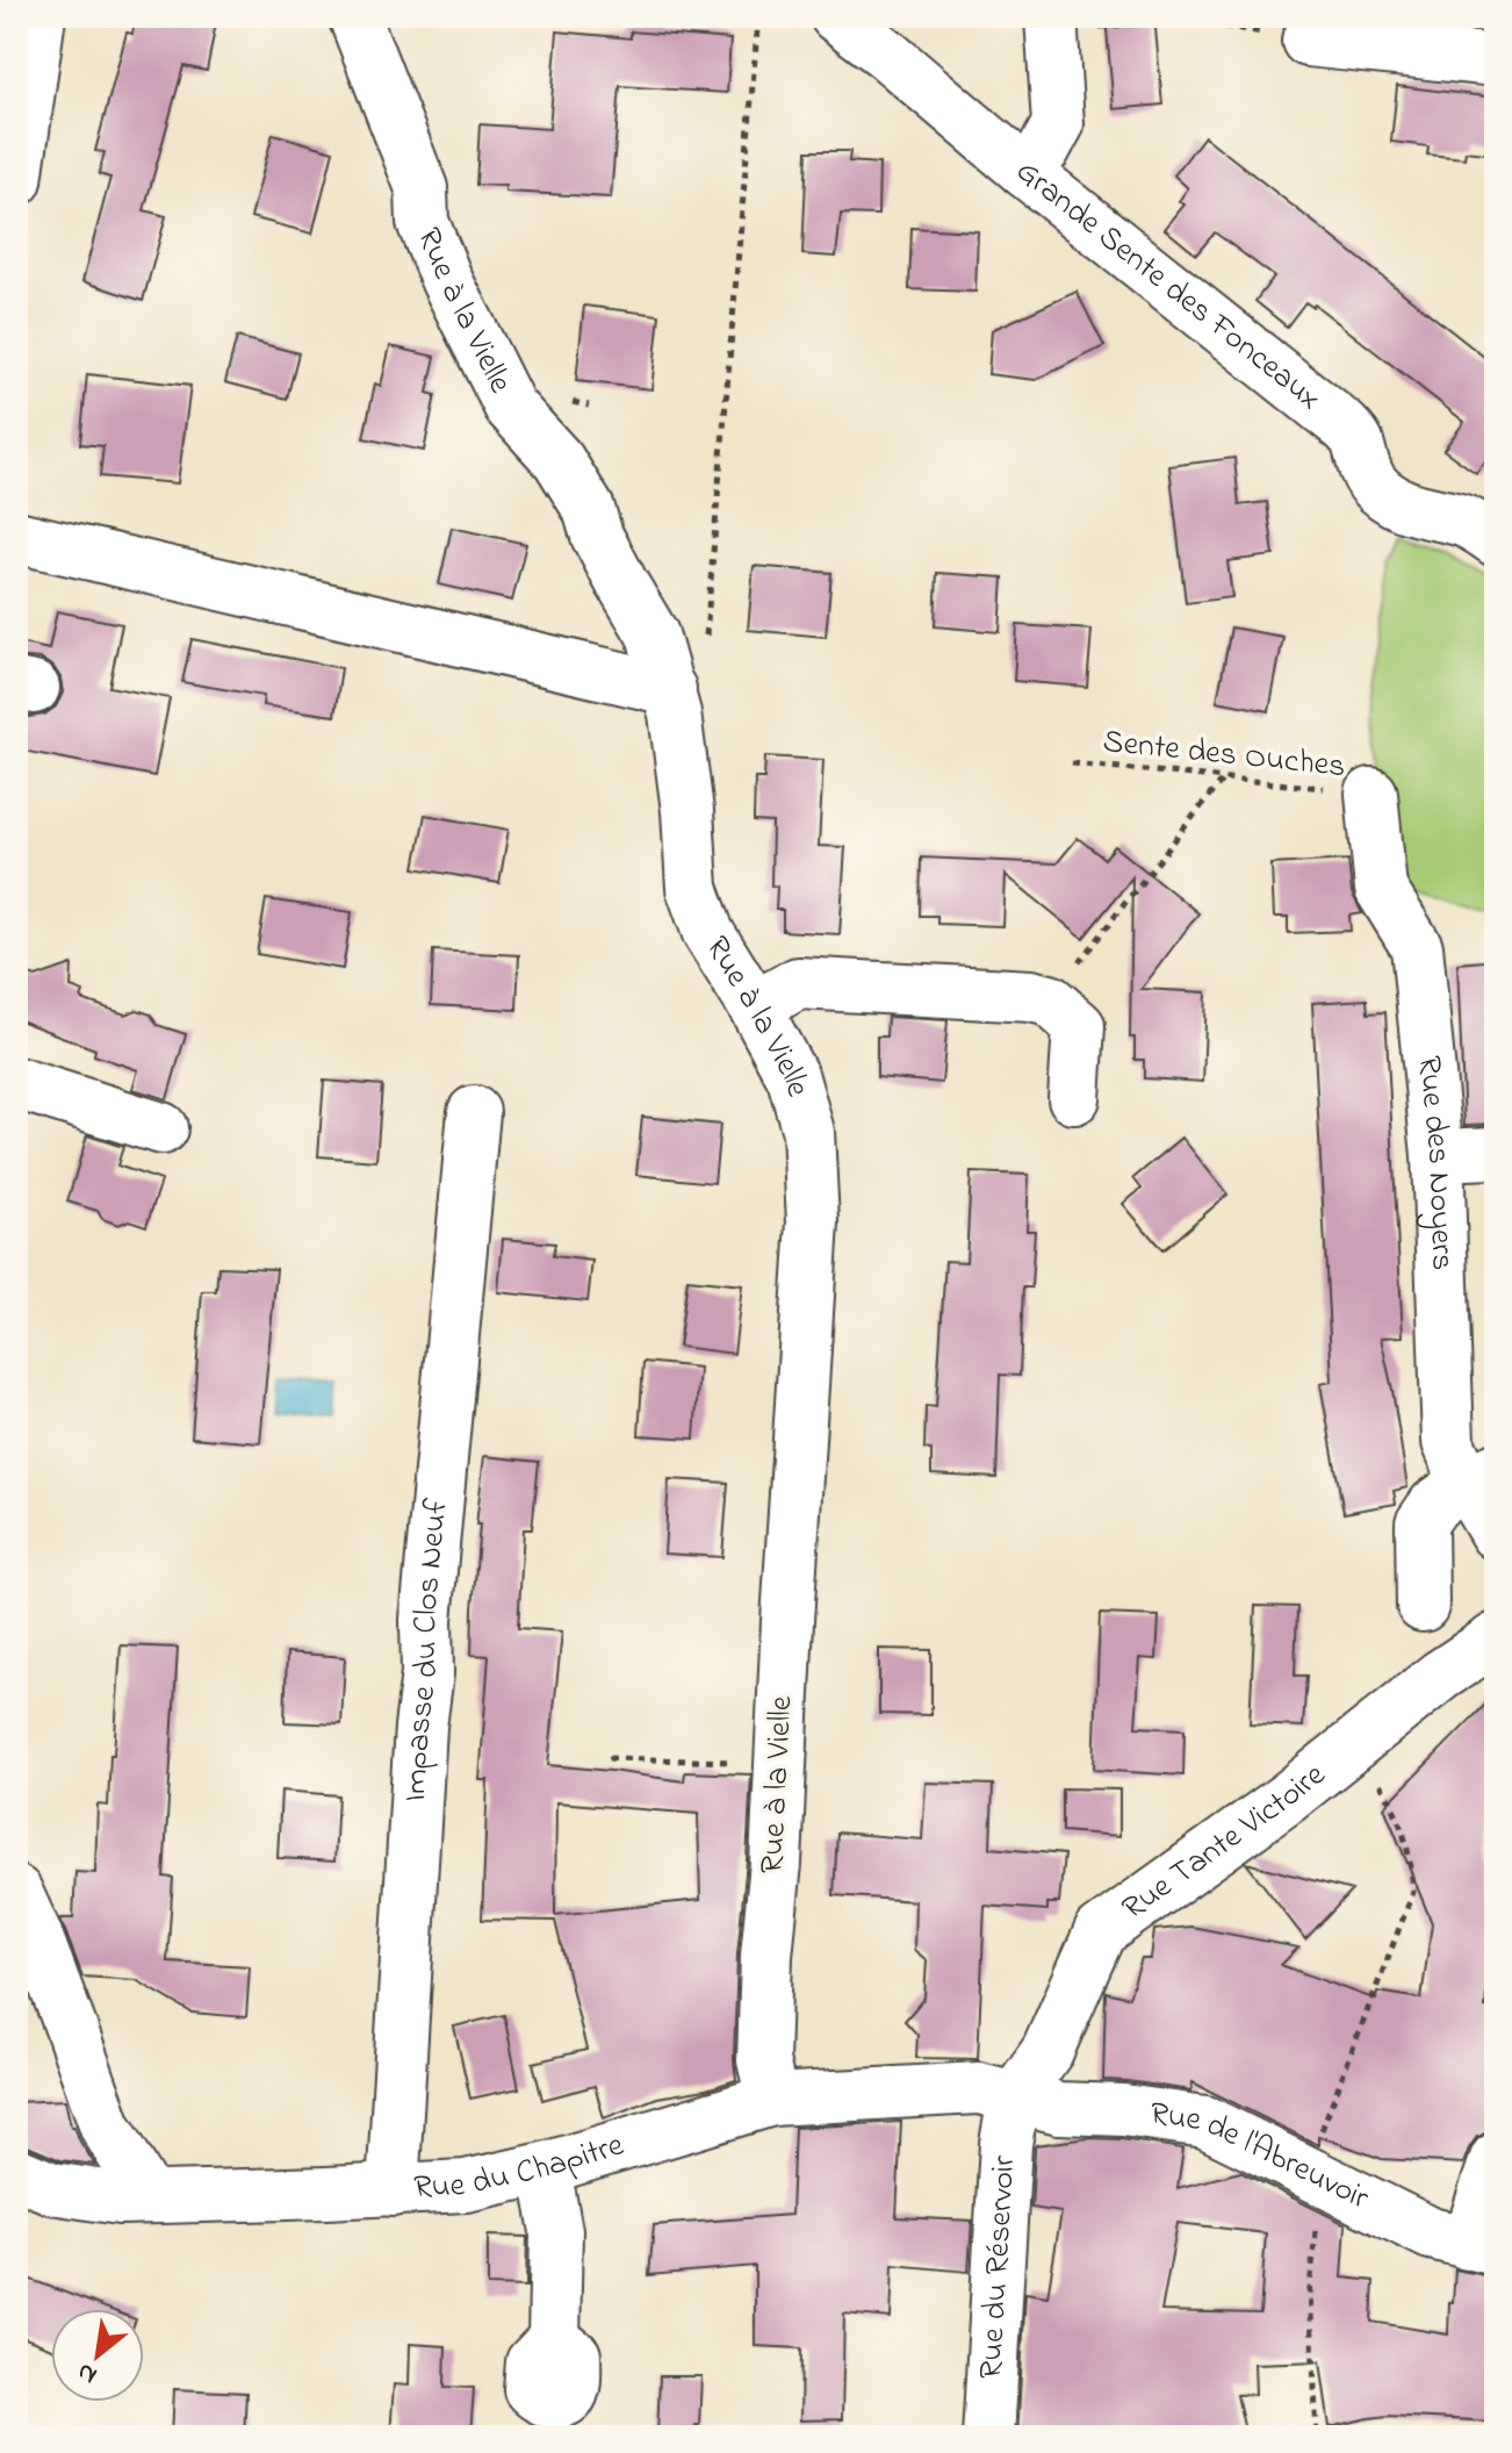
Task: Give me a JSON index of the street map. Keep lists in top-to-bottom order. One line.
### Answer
{"streets":{"street":["Grande Sente des Fonceaux","Rue à la Vielle","Rue des Noyers","Impasse du Clos Neuf","Rue Tante Victoire","Rue de l'Abreuvoir","Rue du Chapitre","Rue du Réservoir"],"path":["Sente des Ouches"]},"crossings":[["Rue à la Vielle","Rue du Chapitre"],["Sente des Ouches","Rue des Noyers"],["Impasse du Clos Neuf","Rue du Chapitre"],["Rue Tante Victoire","Rue de l'Abreuvoir"],["Rue Tante Victoire","Rue du Chapitre"],["Rue Tante Victoire","Rue du Réservoir"],["Rue de l'Abreuvoir","Rue du Chapitre"],["Rue de l'Abreuvoir","Rue du Réservoir"],["Rue du Chapitre","Rue du Réservoir"]],"north":"bottom left"}
